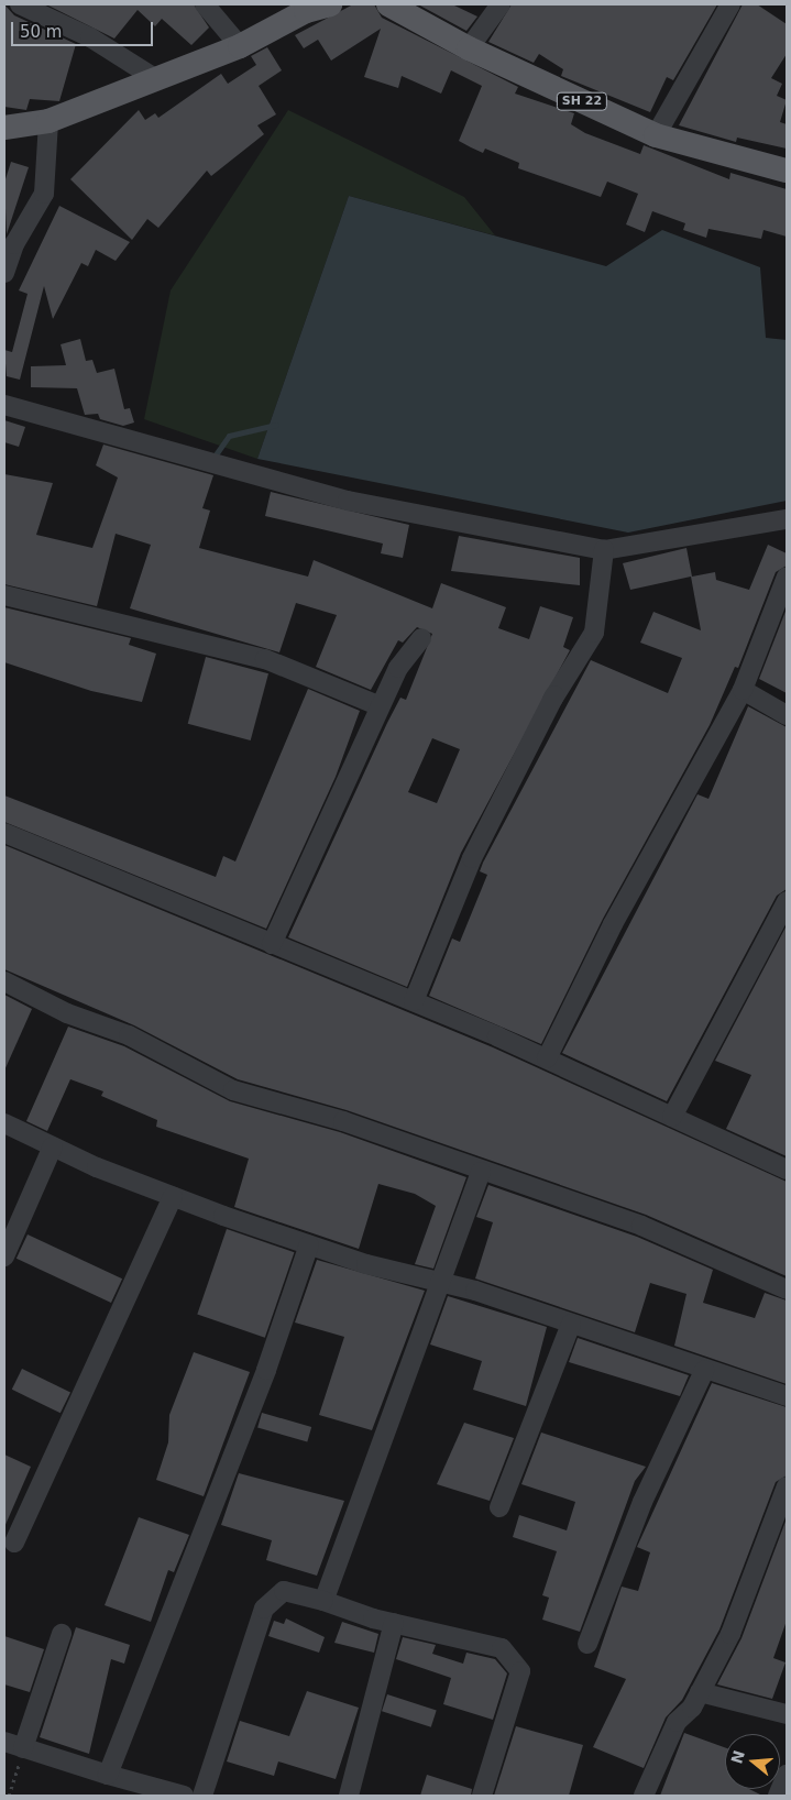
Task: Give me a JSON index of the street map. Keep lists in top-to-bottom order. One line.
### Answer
{"streets":{"main road":["SH 22"]},"scale_bar":"50 m","north":"left"}
